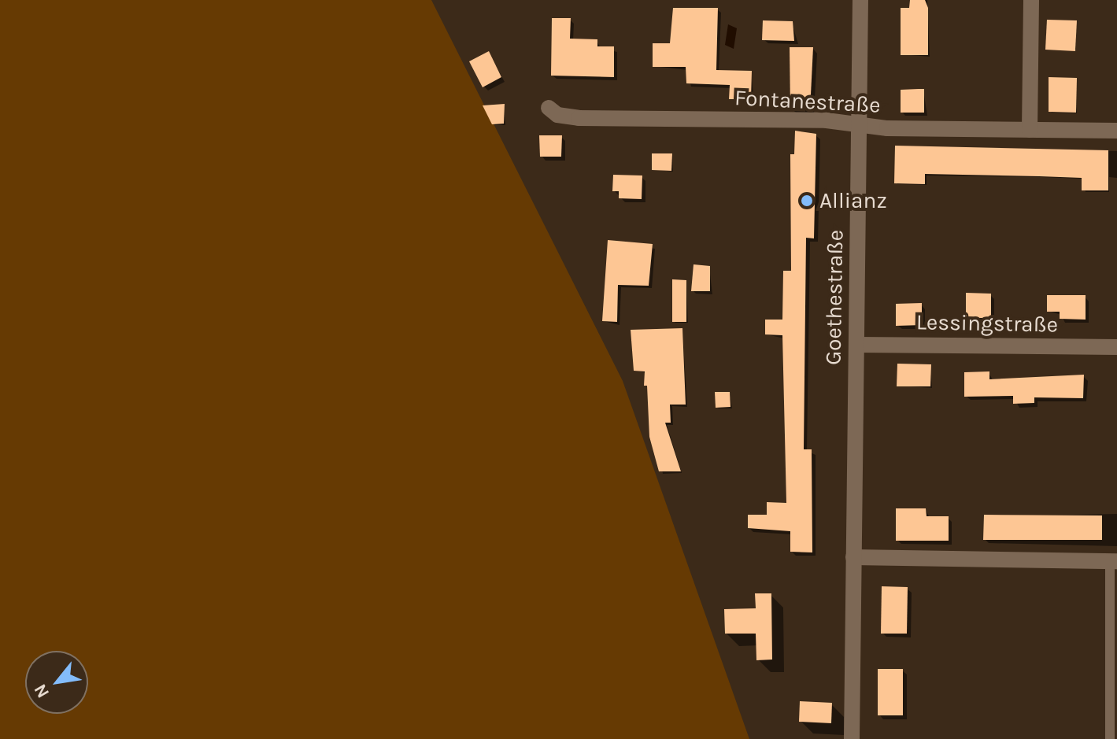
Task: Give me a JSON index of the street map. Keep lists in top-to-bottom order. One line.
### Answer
{"streets":{"street":["Fontanestraße","Goethestraße","Lessingstraße"]},"crossings":[["Fontanestraße","Goethestraße"],["Goethestraße","Lessingstraße"]],"places":["Allianz"],"north":"bottom left"}
